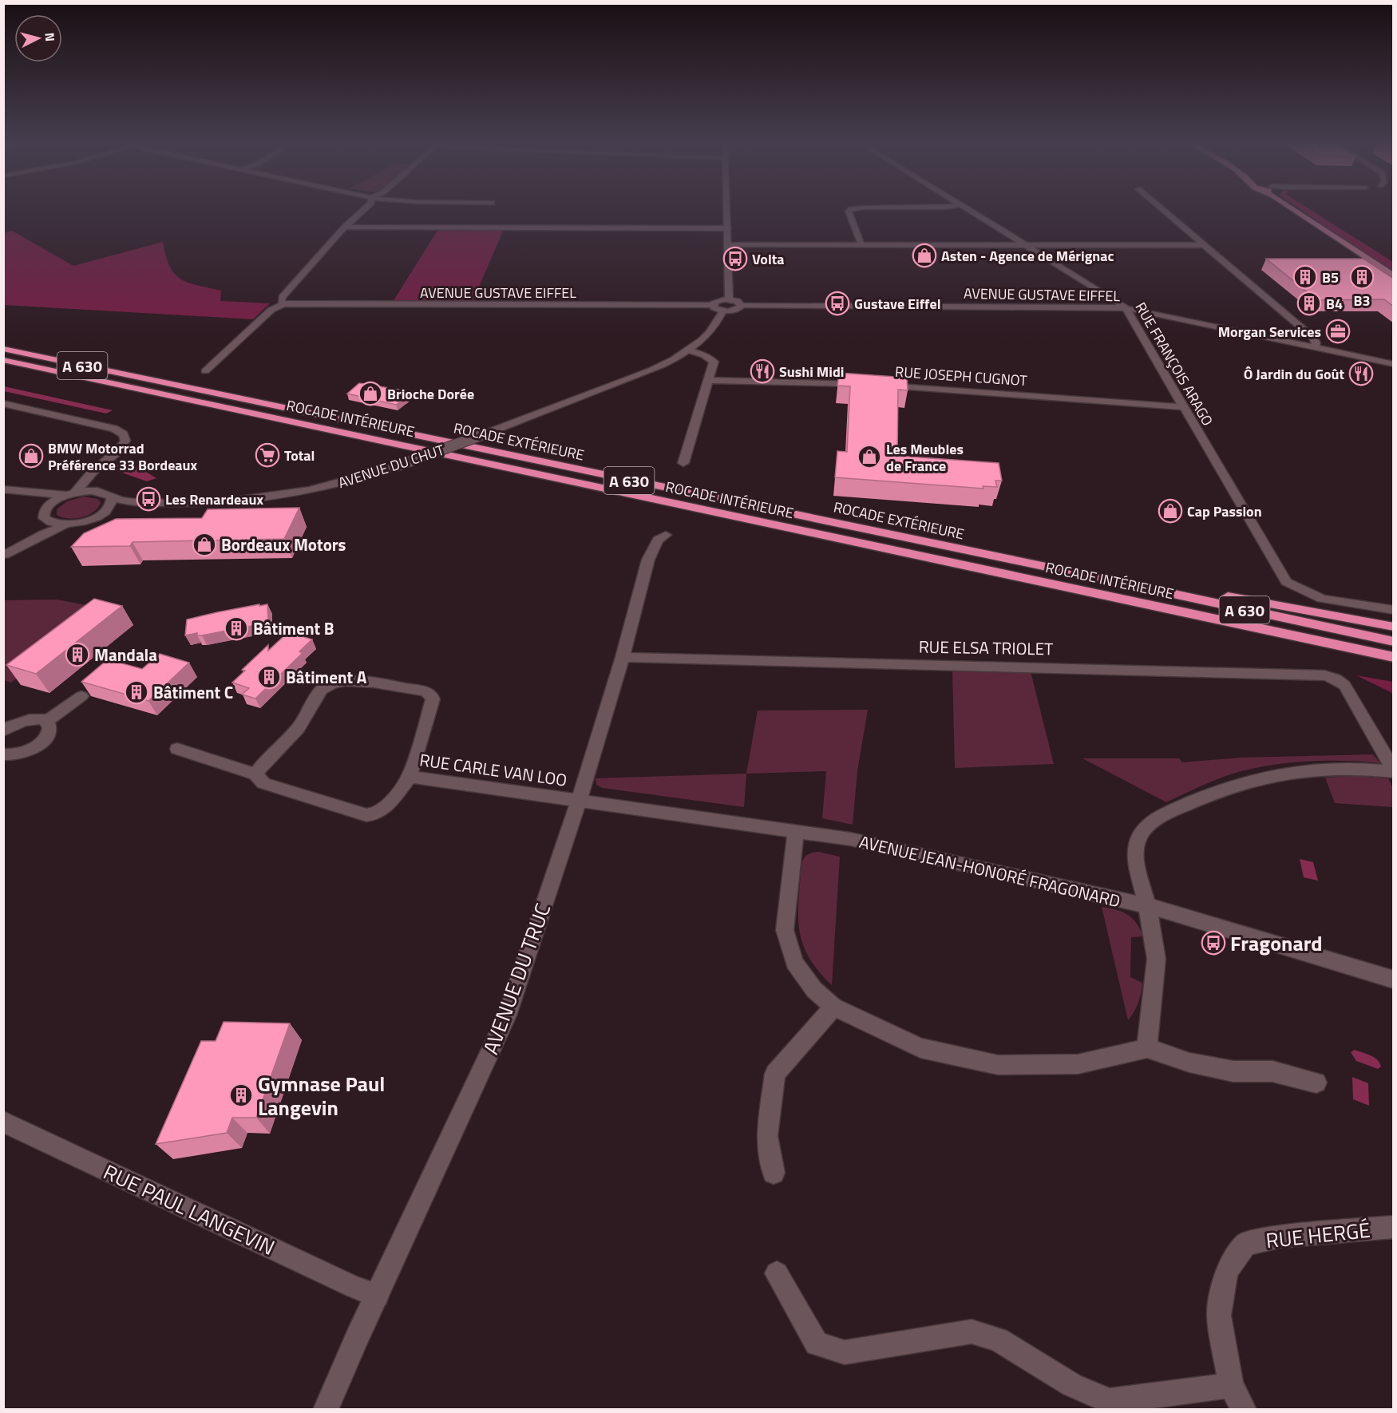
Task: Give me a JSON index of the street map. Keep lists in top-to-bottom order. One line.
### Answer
{"streets":{"highway":["A 630","ROCADE INTÉRIEURE","ROCADE EXTÉRIEURE"],"street":["AVENUE GUSTAVE EIFFEL","RUE FRANÇOIS ARAGO","RUE JOSEPH CUGNOT","AVENUE DU CHUT","RUE ELSA TRIOLET","RUE CARLE VAN LOO","AVENUE JEAN-HONORÉ FRAGONARD","AVENUE DU TRUC","RUE PAUL LANGEVIN","RUE HERGÉ"]},"crossings":[["AVENUE GUSTAVE EIFFEL","RUE FRANÇOIS ARAGO"],["RUE FRANÇOIS ARAGO","RUE JOSEPH CUGNOT"],["RUE ELSA TRIOLET","AVENUE DU TRUC"],["RUE CARLE VAN LOO","AVENUE JEAN-HONORÉ FRAGONARD"],["RUE CARLE VAN LOO","AVENUE DU TRUC"],["AVENUE JEAN-HONORÉ FRAGONARD","AVENUE DU TRUC"],["AVENUE DU TRUC","RUE PAUL LANGEVIN"]],"places":{"shop":["Asten - Agence de Mérignac","Brioche Dorée","BMW Motorrad Préférence 33 Bordeaux","Les Meubles de France","Cap Passion","Bordeaux Motors"],"bus stop":["Volta","Gustave Eiffel","Les Renardeaux","Fragonard"],"building":["B5","B3","B4","Bâtiment B","Mandala","Bâtiment A","Bâtiment C","Gymnase Paul Langevin"],"office":["Morgan Services"],"restaurant":["Sushi Midi","Ô Jardin du Goût"],"supermarket":["Total"]},"north":"right"}
